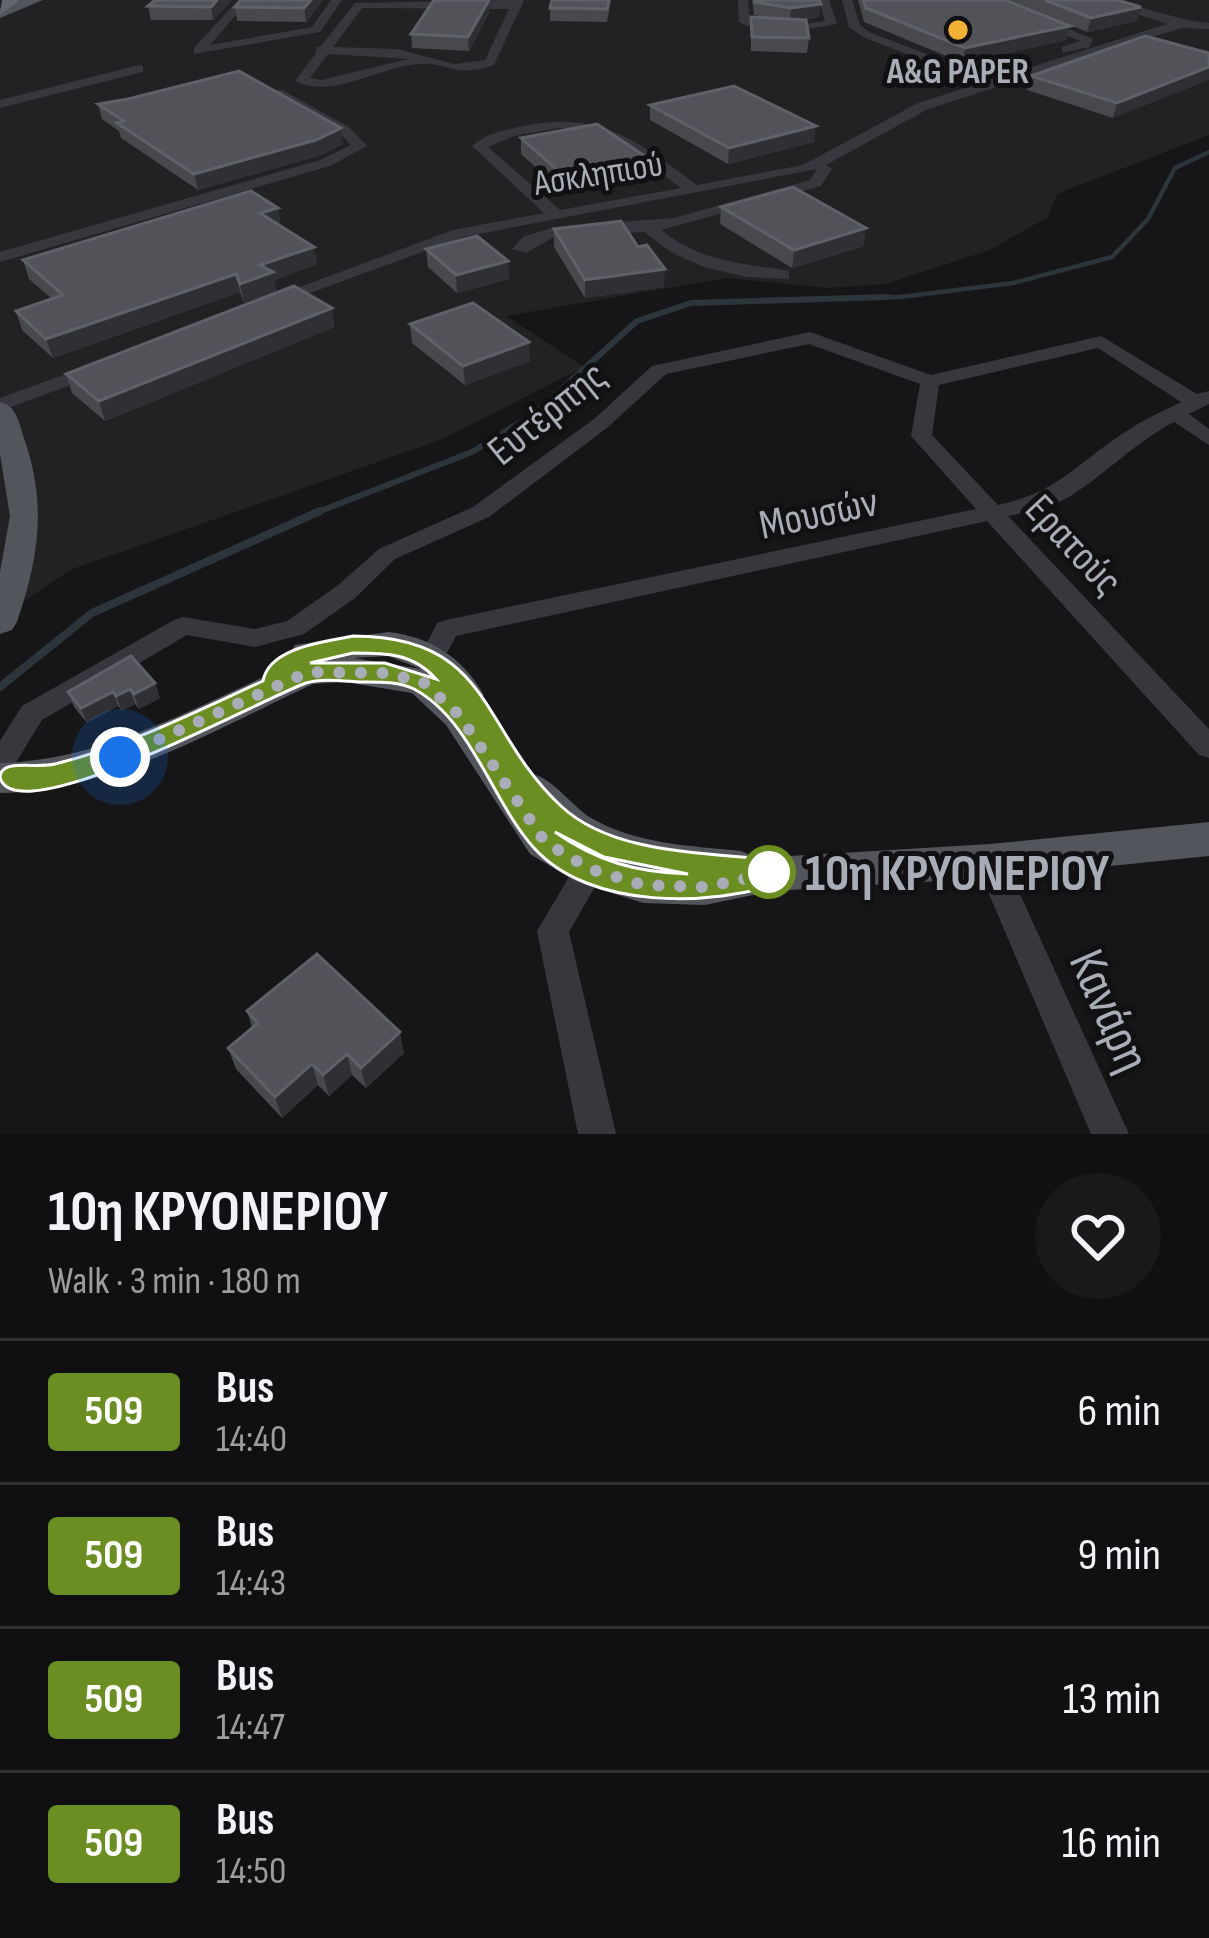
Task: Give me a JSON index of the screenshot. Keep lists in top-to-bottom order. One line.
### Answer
{"streets":{"street":["Ασκληπιού","Ευτέρπης","Μουσών","Ερατούς","Κανάρη"]},"crossings":[["Ευτέρπης","Ερατούς"],["Μουσών","Ερατούς"]],"places":["A&G PAPER","10η ΚΡΥΟΝΕΡΙΟΥ"],"lines":["bus line 509"],"page":{"heading":["10η ΚΡΥΟΝΕΡΙΟΥ","Walk · 3 min · 180 m"],"list":[{"mark":"509","name":"Bus","note":"14:40","value":"6 min"},{"mark":"509","name":"Bus","note":"14:43","value":"9 min"},{"mark":"509","name":"Bus","note":"14:47","value":"13 min"},{"mark":"509","name":"Bus","note":"14:50","value":"16 min"}]}}
